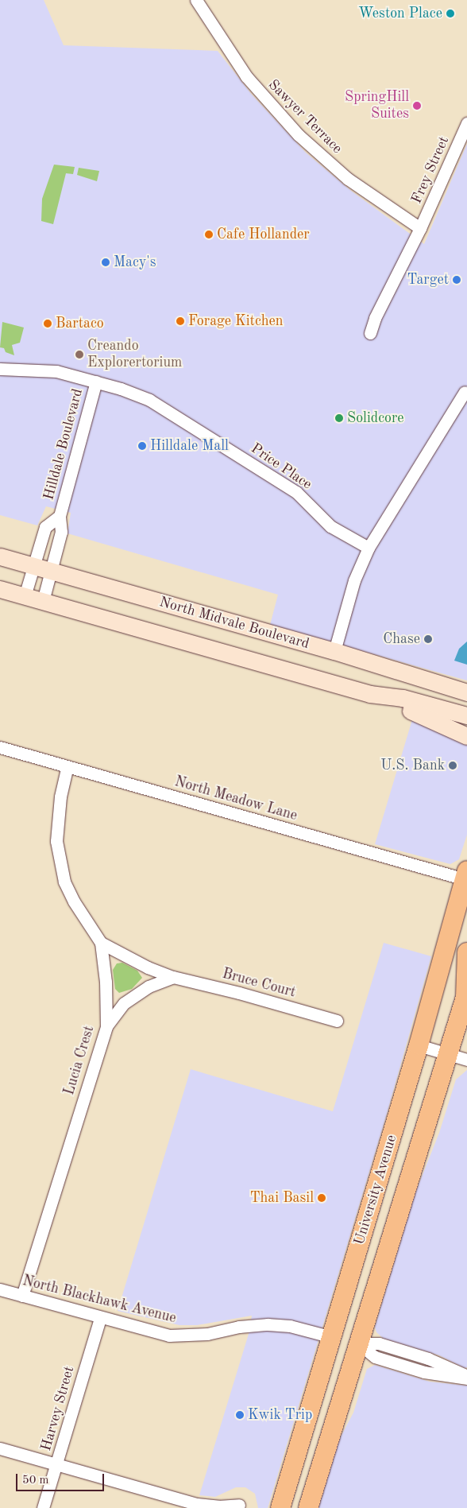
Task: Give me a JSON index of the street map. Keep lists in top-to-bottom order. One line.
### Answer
{"streets":{"main road":["North Midvale Boulevard","University Avenue"],"street":["Sawyer Terrace","Frey Street","Hilldale Boulevard","Price Place","North Meadow Lane","Bruce Court","Lucia Crest","North Blackhawk Avenue","Harvey Street"]},"crossings":[["Sawyer Terrace","Frey Street"],["Hilldale Boulevard","Price Place"],["Hilldale Boulevard","North Midvale Boulevard"],["North Meadow Lane","Lucia Crest"],["North Meadow Lane","University Avenue"],["Bruce Court","Lucia Crest"],["Lucia Crest","North Blackhawk Avenue"],["University Avenue","North Blackhawk Avenue"],["North Blackhawk Avenue","Harvey Street"]],"places":["Weston Place","SpringHill Suites","Cafe Hollander","Macy's","Target","Forage Kitchen","Bartaco","Creando Explorertorium","Solidcore","Hilldale Mall","Chase","U.S. Bank","Thai Basil","Kwik Trip"],"scale_bar":"50 m"}
